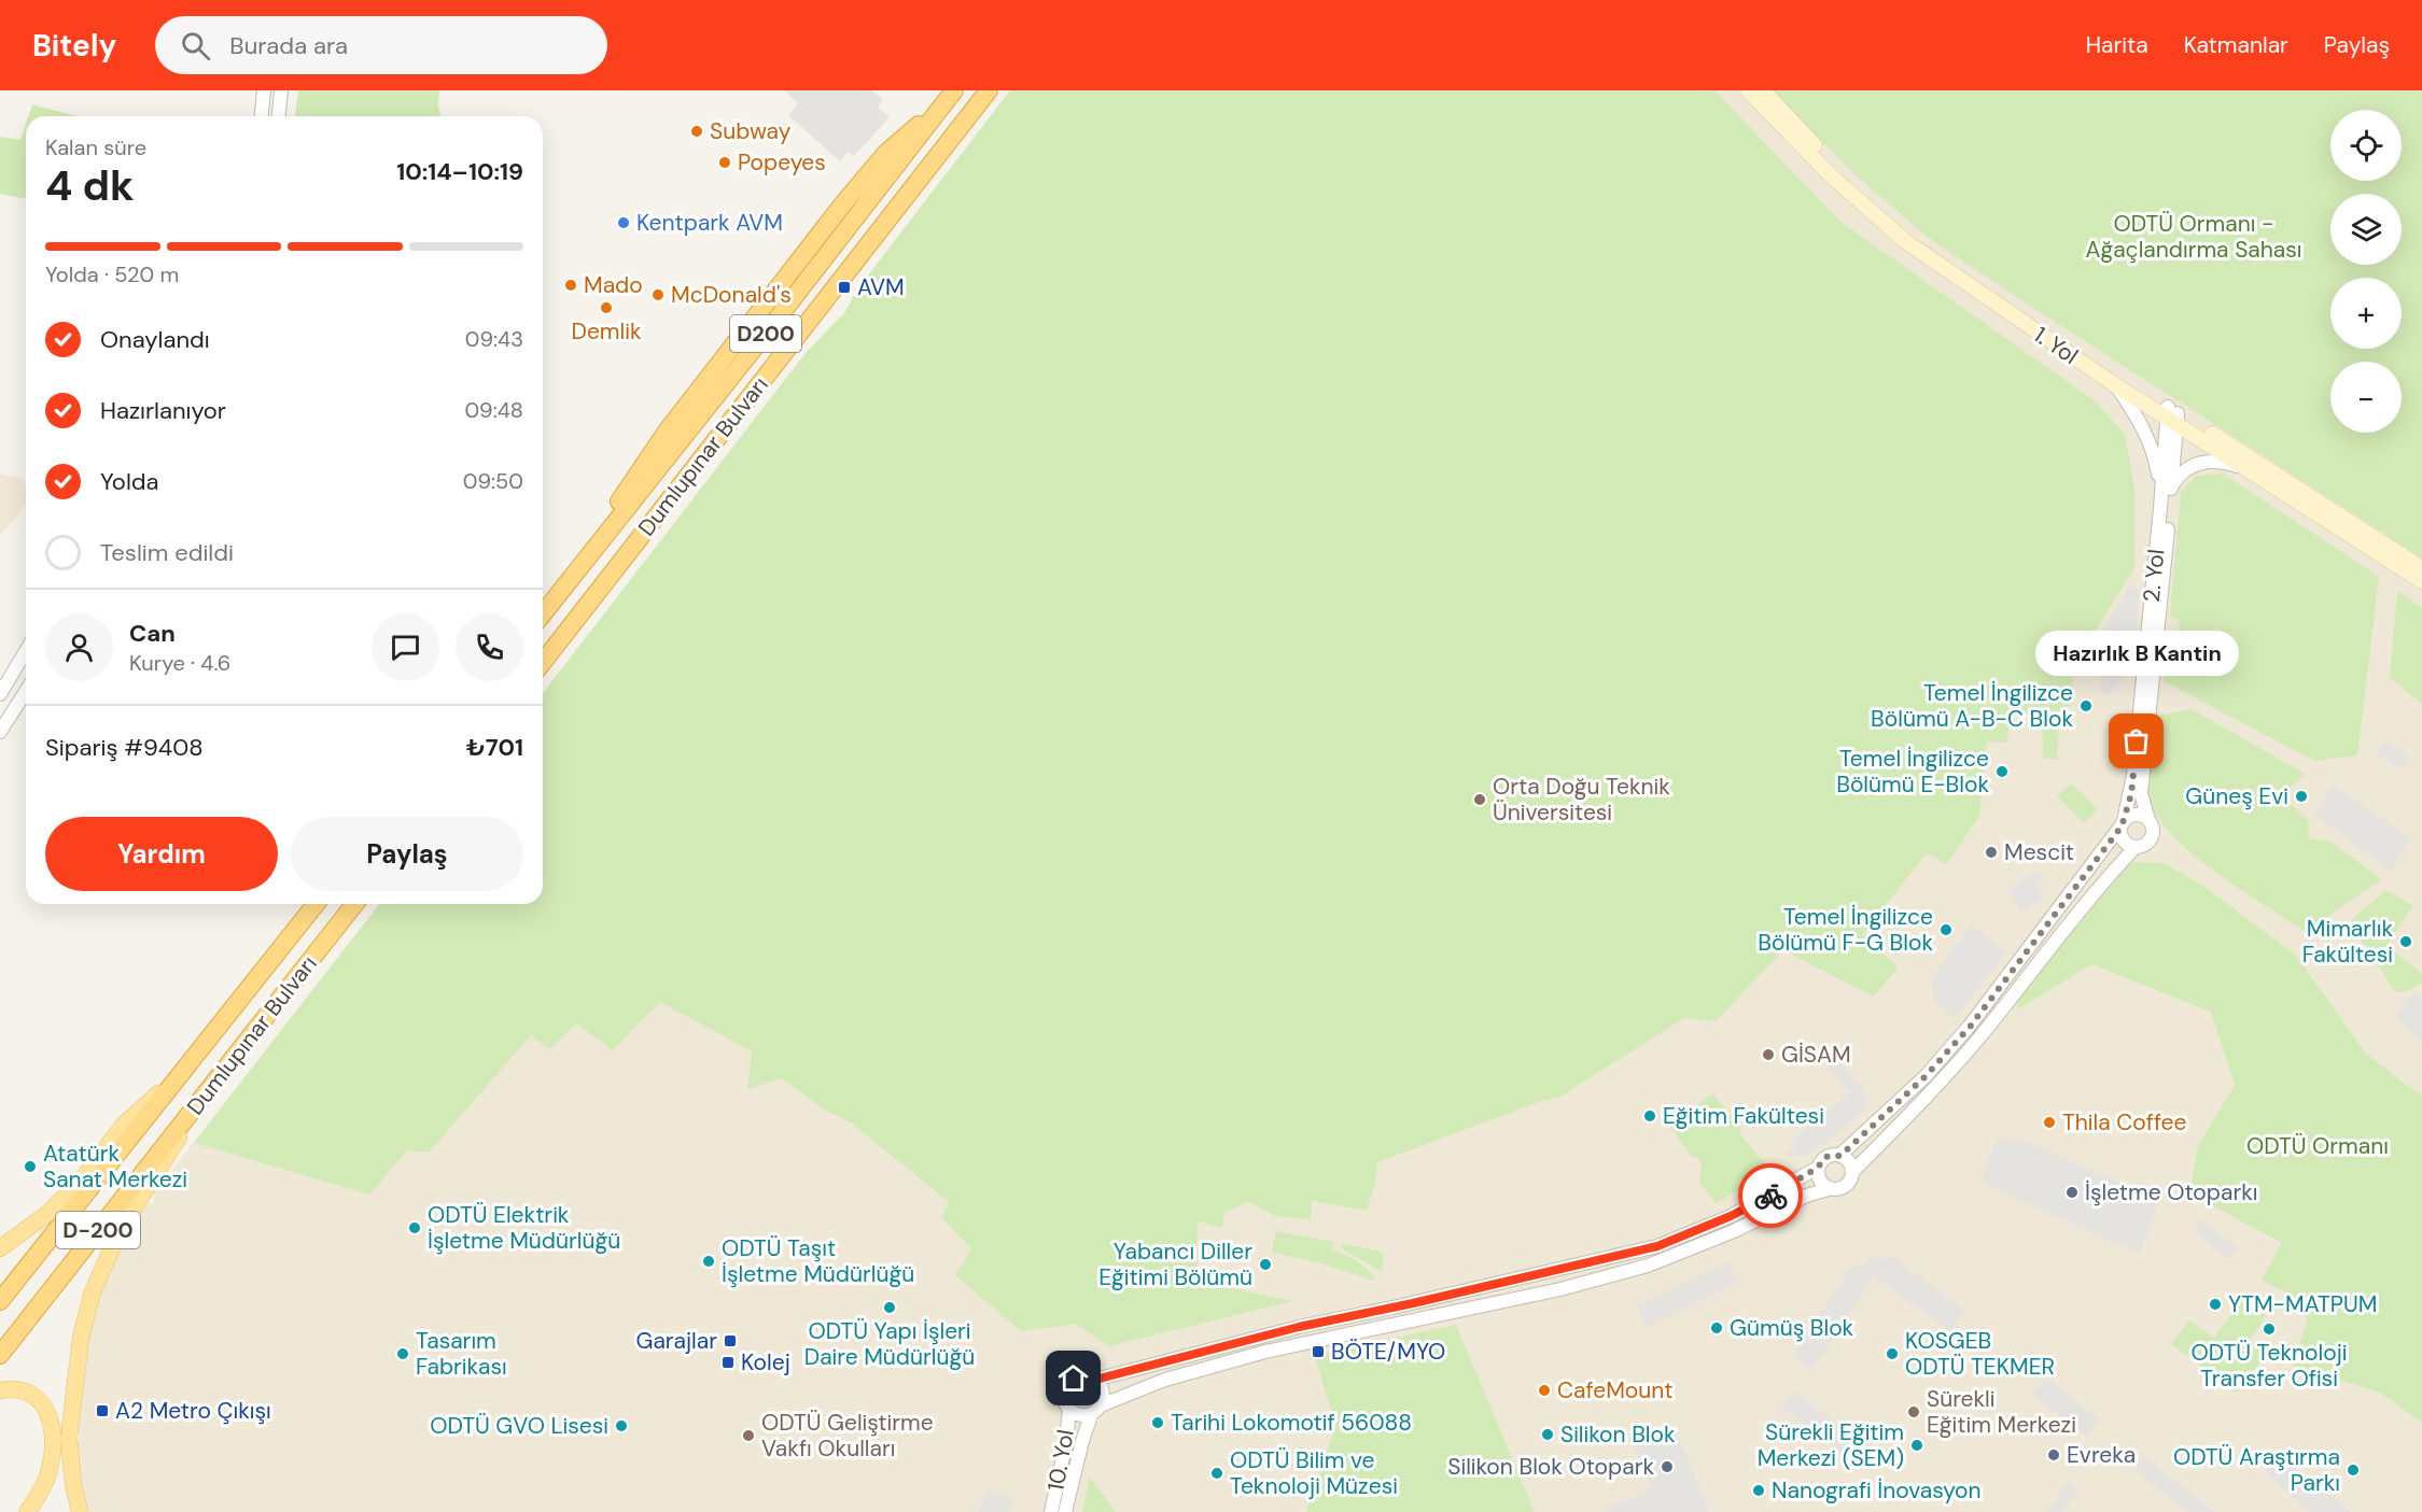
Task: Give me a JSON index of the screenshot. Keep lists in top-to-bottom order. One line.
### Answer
{"streets":{"highway":["D200","Dumlupınar Bulvarı","D-200"],"main road":["1. Yol"],"street":["2. Yol","10. Yol"]},"crossings":[["1. Yol","2. Yol"],["2. Yol","10. Yol"]],"parks":["ODTÜ Ormanı - Ağaçlandırma Sahası","ODTÜ Ormanı"],"places":{"other":["Subway","Popeyes","Kentpark AVM","Mado","McDonald's","Demlik","Temel İngilizce Bölümü A-B-C Blok","Hazırlık B Kantin","Temel İngilizce Bölümü E-Blok","Güneş Evi","Orta Doğu Teknik Üniversitesi","Mescit","Temel İngilizce Bölümü F-G Blok","Mimarlık Fakültesi","GİSAM","Eğitim Fakültesi","Thila Coffee","Atatürk Sanat Merkezi","İşletme Otoparkı","ODTÜ Elektrik İşletme Müdürlüğü","ODTÜ Taşıt İşletme Müdürlüğü","Yabancı Diller Eğitimi Bölümü","YTM-MATPUM","ODTÜ Yapı İşleri Daire Müdürlüğü","Gümüş Blok","ODTÜ Teknoloji Transfer Ofisi","Tasarım Fabrikası","KOSGEB ODTÜ TEKMER","CafeMount","Sürekli Eğitim Merkezi","Tarihi Lokomotif 56088","ODTÜ GVO Lisesi","Silikon Blok","ODTÜ Geliştirme Vakfı Okulları","Sürekli Eğitim Merkezi (SEM)","Evreka","Silikon Blok Otopark","ODTÜ Araştırma Parkı","ODTÜ Bilim ve Teknoloji Müzesi","Nanografi İnovasyon"],"transit":["AVM","Garajlar","BÖTE/MYO","Kolej","A2 Metro Çıkışı"]},"page":{"header":"Bitely","search":"Burada ara","nav":["Harita","Katmanlar","Paylaş"],"map_buttons":["+","−"],"heading":["4 dk","Kalan süre","10:14–10:19"],"panel":["Can","Kurye · 4.6","Sipariş #9408","₺701"],"bar":"Yolda · 520 m","list":[["Onaylandı","09:43"],["Hazırlanıyor","09:48"],["Yolda","09:50"],"Teslim edildi"],"bubble":"Hazırlık B Kantin","buttons":["Yardım","Paylaş"]}}
